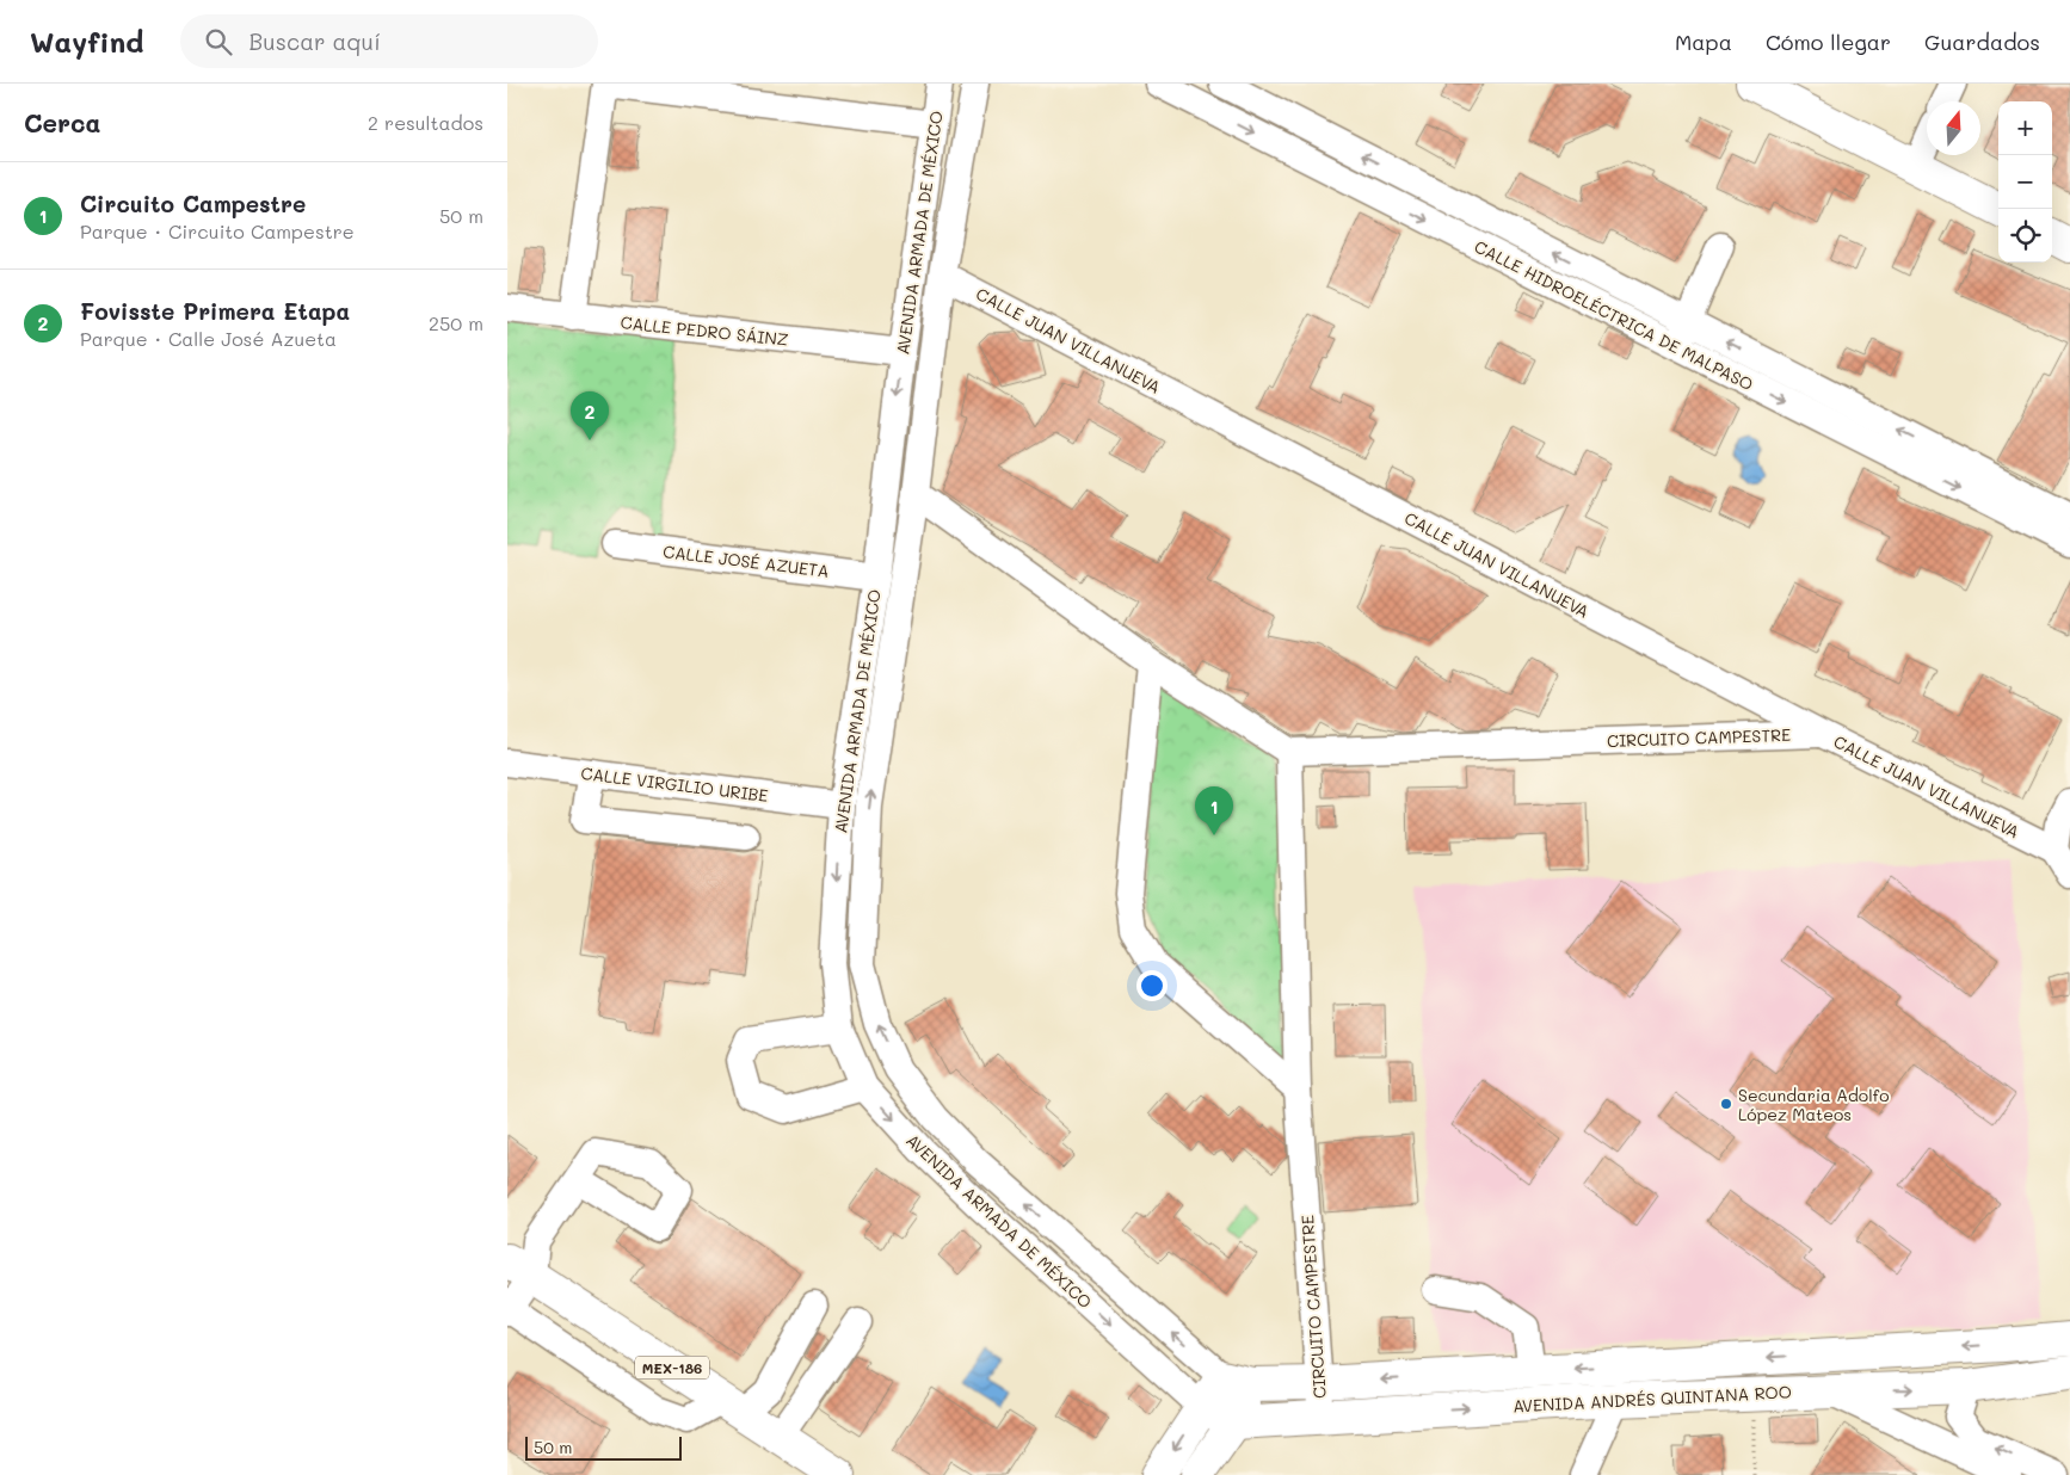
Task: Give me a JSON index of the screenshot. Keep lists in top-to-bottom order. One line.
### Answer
{"streets":{"main road":["AVENIDA ARMADA DE MÉXICO","MEX-186","AVENIDA ANDRÉS QUINTANA ROO"],"street":["CALLE HIDROELÉCTRICA DE MALPASO","CALLE PEDRO SÁINZ","CALLE JUAN VILLANUEVA","CALLE JOSÉ AZUETA","CIRCUITO CAMPESTRE","CALLE VIRGILIO URIBE"]},"crossings":[["AVENIDA ARMADA DE MÉXICO","CALLE PEDRO SÁINZ"],["AVENIDA ARMADA DE MÉXICO","CALLE JUAN VILLANUEVA"],["AVENIDA ARMADA DE MÉXICO","CALLE JOSÉ AZUETA"],["AVENIDA ARMADA DE MÉXICO","CALLE VIRGILIO URIBE"],["AVENIDA ARMADA DE MÉXICO","AVENIDA ANDRÉS QUINTANA ROO"],["CALLE JUAN VILLANUEVA","CIRCUITO CAMPESTRE"],["CIRCUITO CAMPESTRE","AVENIDA ANDRÉS QUINTANA ROO"]],"places":["Secundaria Adolfo López Mateos"],"scale_bar":"50 m","north":"top","page":{"header":"Wayfind","search":"Buscar aquí","nav":["Mapa","Cómo llegar","Guardados"],"heading":["Cerca","2 resultados"],"map_buttons":["+","−"],"list":[{"mark":"1","name":"Circuito Campestre","note":"Parque · Circuito Campestre","value":"50 m"},{"mark":"2","name":"Fovisste Primera Etapa","note":"Parque · Calle José Azueta","value":"250 m"}],"pins":["2","1"],"scale":"50 m"}}
